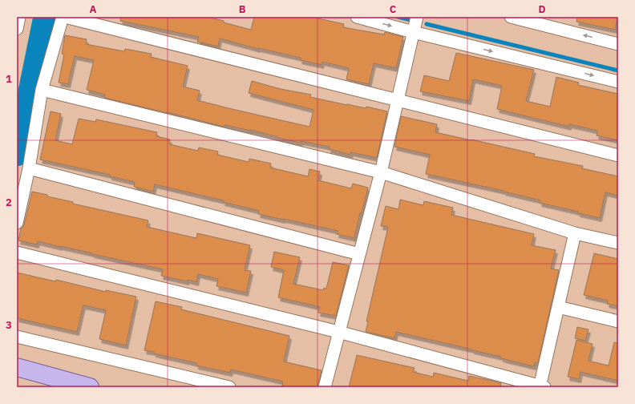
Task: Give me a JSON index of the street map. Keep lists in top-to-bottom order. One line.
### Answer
{"grid":{"columns":["A","B","C","D"],"rows":["1","2","3"]}}
